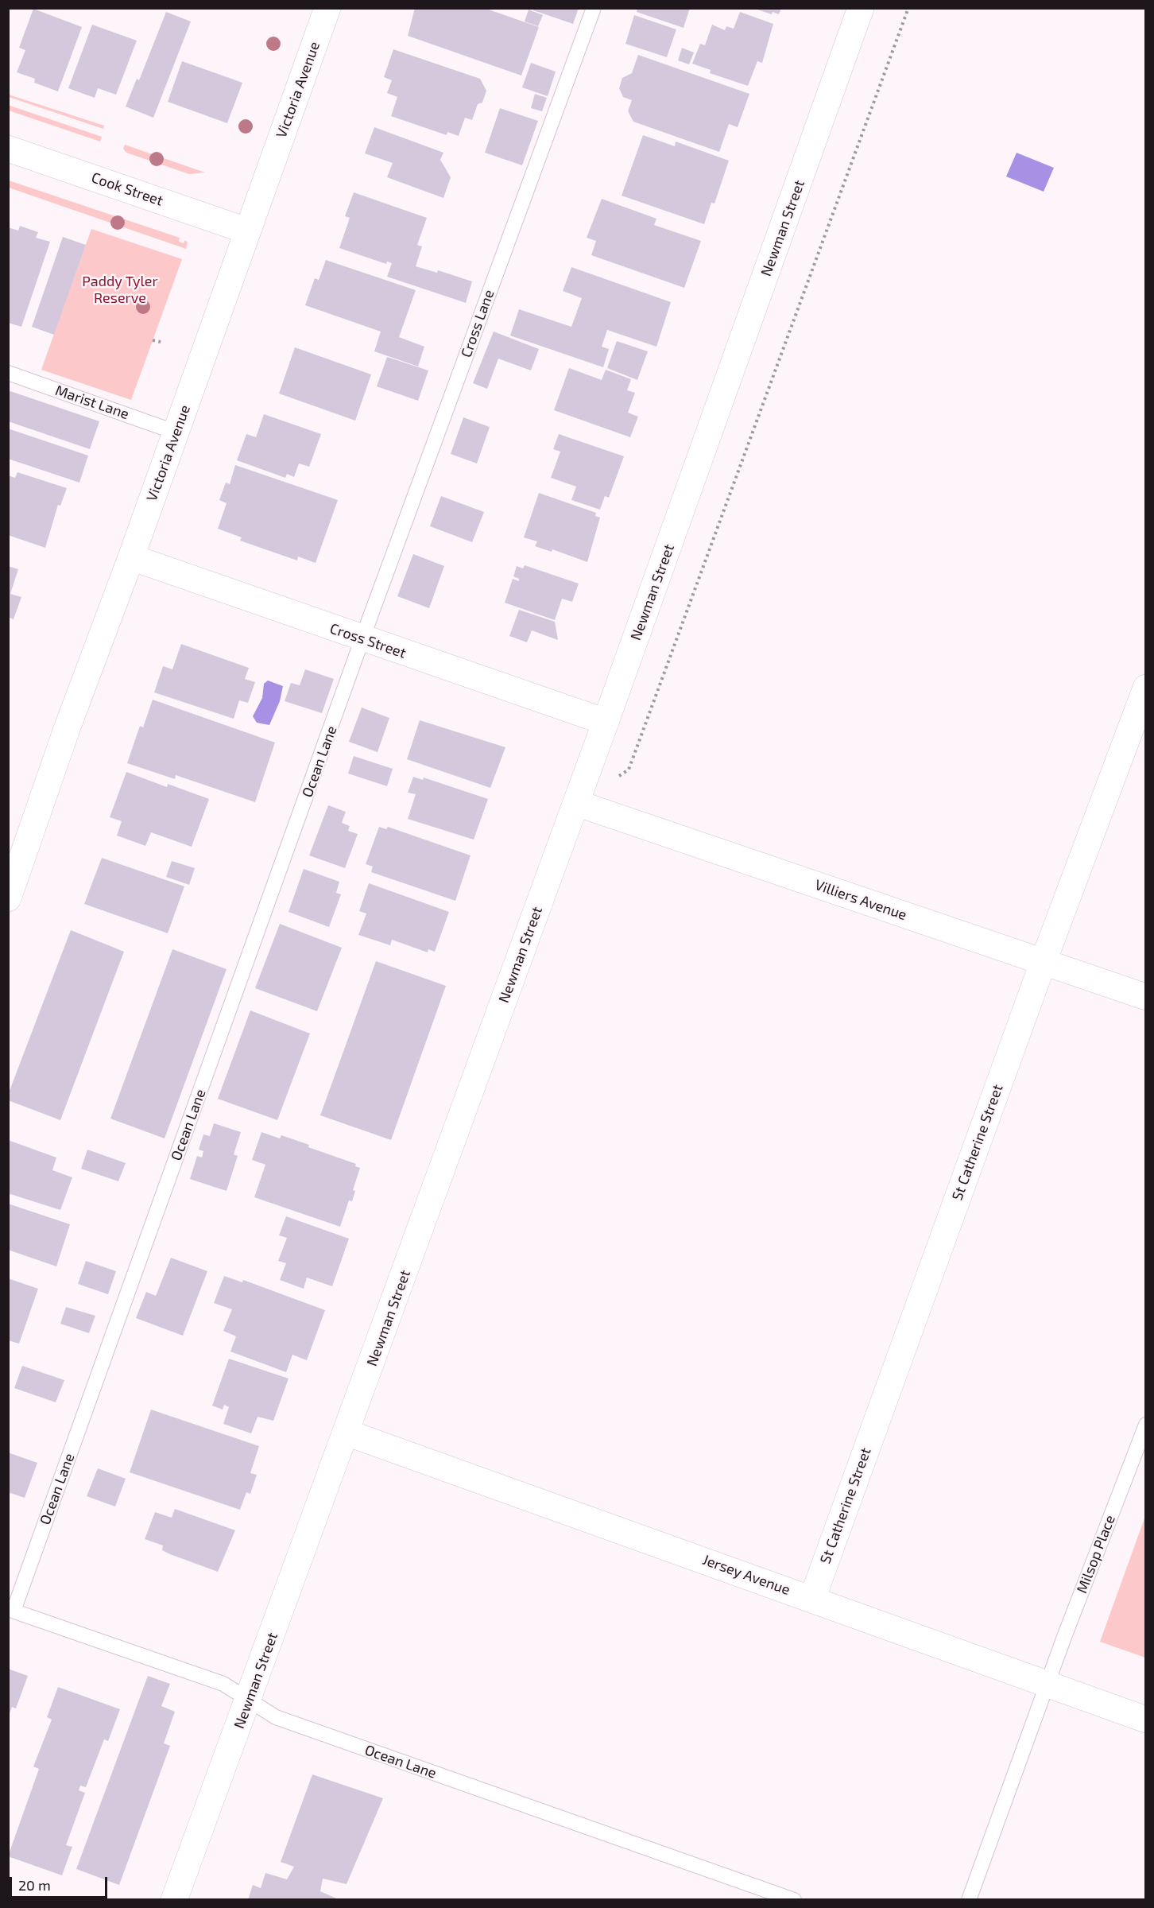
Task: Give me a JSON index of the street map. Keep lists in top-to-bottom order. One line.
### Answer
{"streets":{"street":["Victoria Avenue","Cook Street","Newman Street","Cross Street","Villiers Avenue","St Catherine Street","Jersey Avenue"],"lane":["Cross Lane","Marist Lane","Ocean Lane","Milsop Place"]},"crossings":[["Victoria Avenue","Cook Street"],["Victoria Avenue","Marist Lane"],["Victoria Avenue","Cross Street"],["Newman Street","Cross Street"],["Newman Street","Ocean Lane"],["Newman Street","Villiers Avenue"],["Newman Street","Jersey Avenue"],["Cross Lane","Cross Street"],["Cross Lane","Ocean Lane"],["Cross Street","Ocean Lane"],["Villiers Avenue","St Catherine Street"],["St Catherine Street","Jersey Avenue"],["Milsop Place","Jersey Avenue"]],"parks":["Paddy Tyler Reserve"],"scale_bar":"20 m"}
